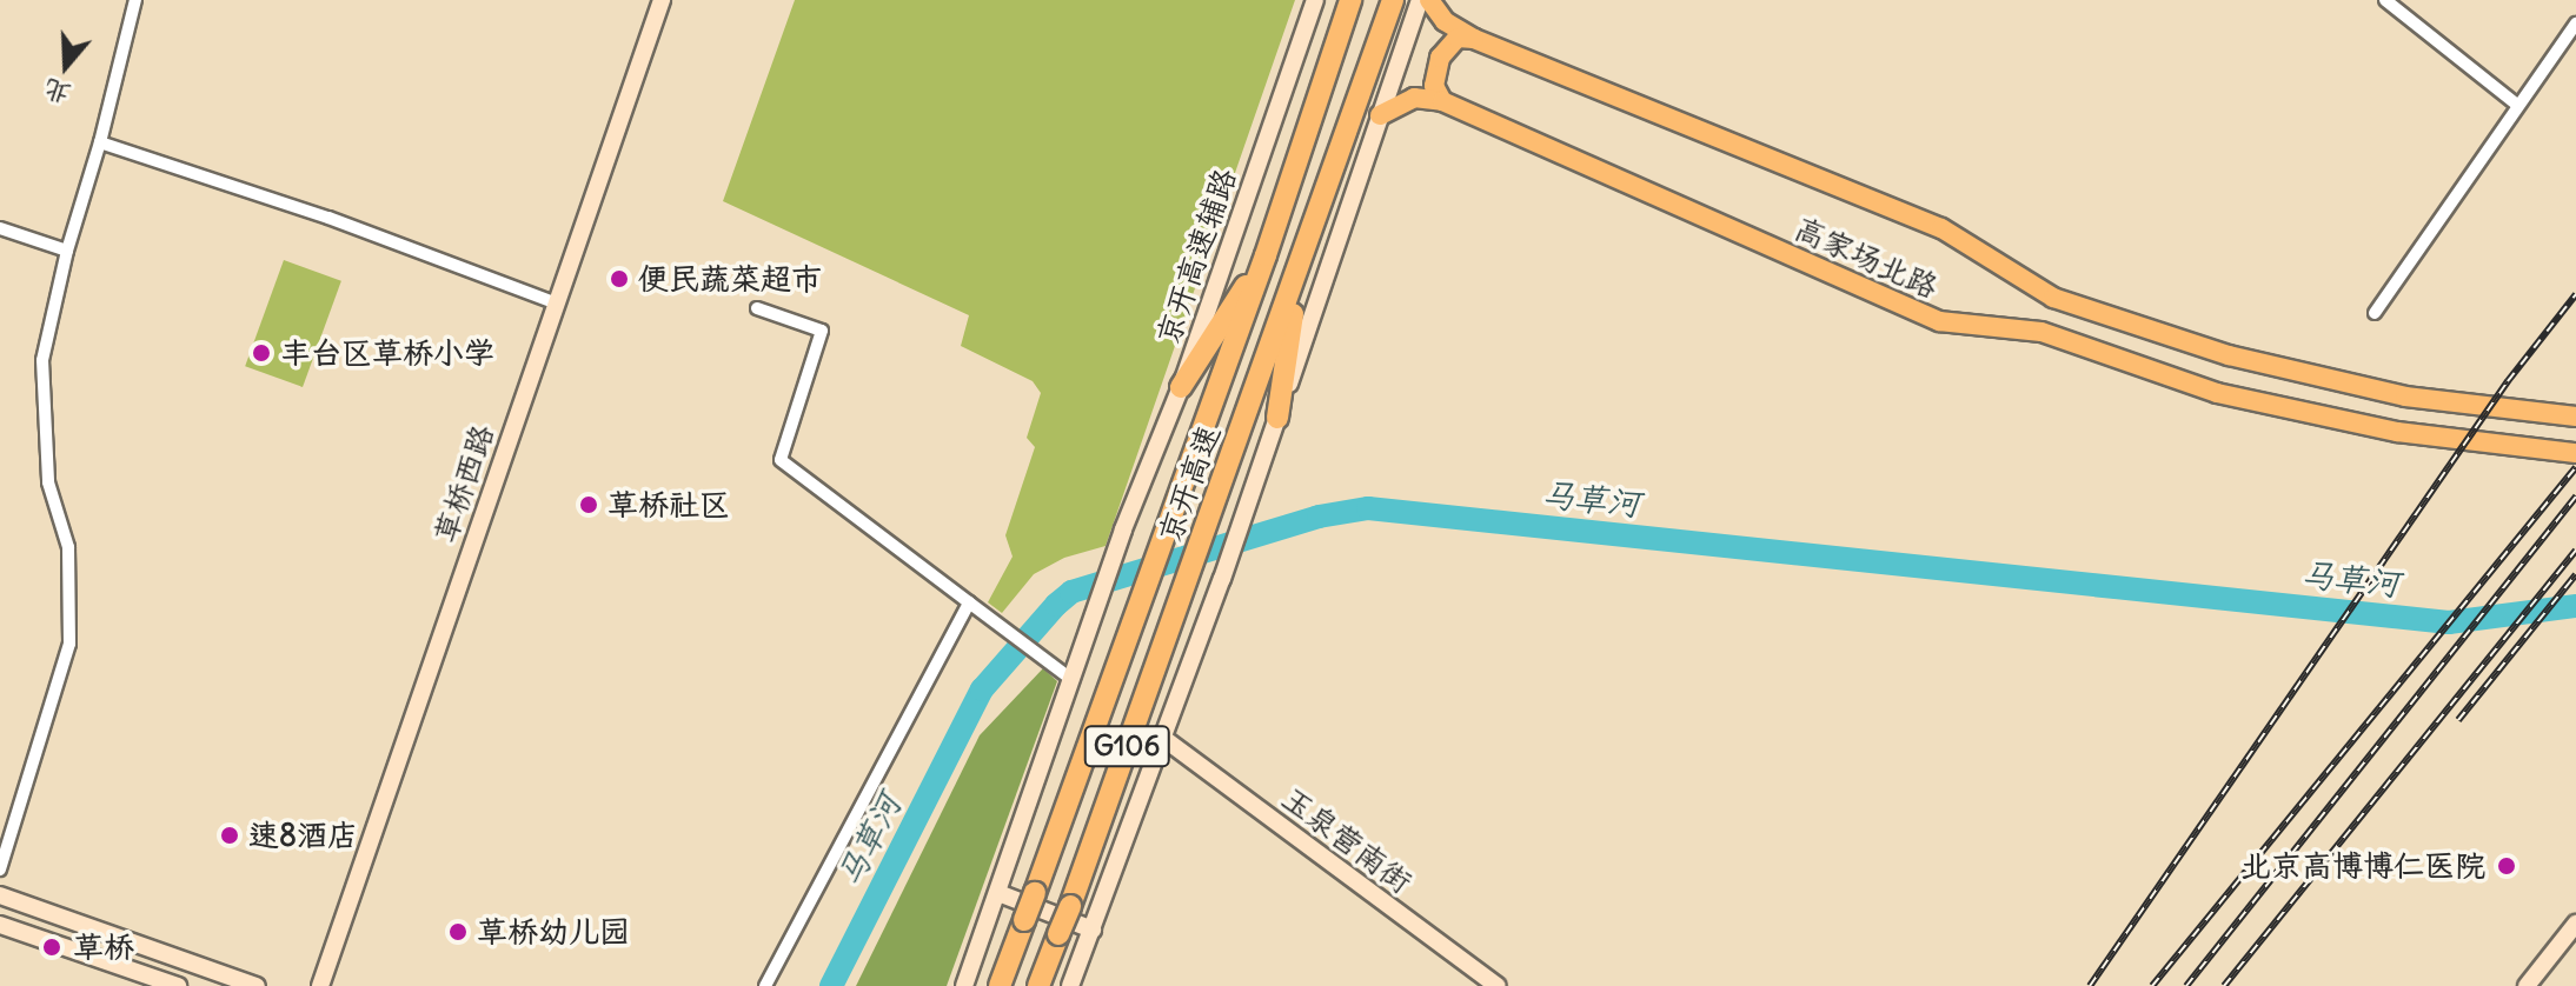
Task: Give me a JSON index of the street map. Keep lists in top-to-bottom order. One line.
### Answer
{"streets":{"highway":["京开高速","G106"],"main road":["高家场北路"],"street":["京开高速辅路","草桥西路","玉泉营南街"]},"water":["马草河"],"places":["便民蔬菜超市","丰台区草桥小学","草桥社区","速8酒店","北京高博博仁医院","草桥幼儿园","草桥"],"north":"bottom"}
